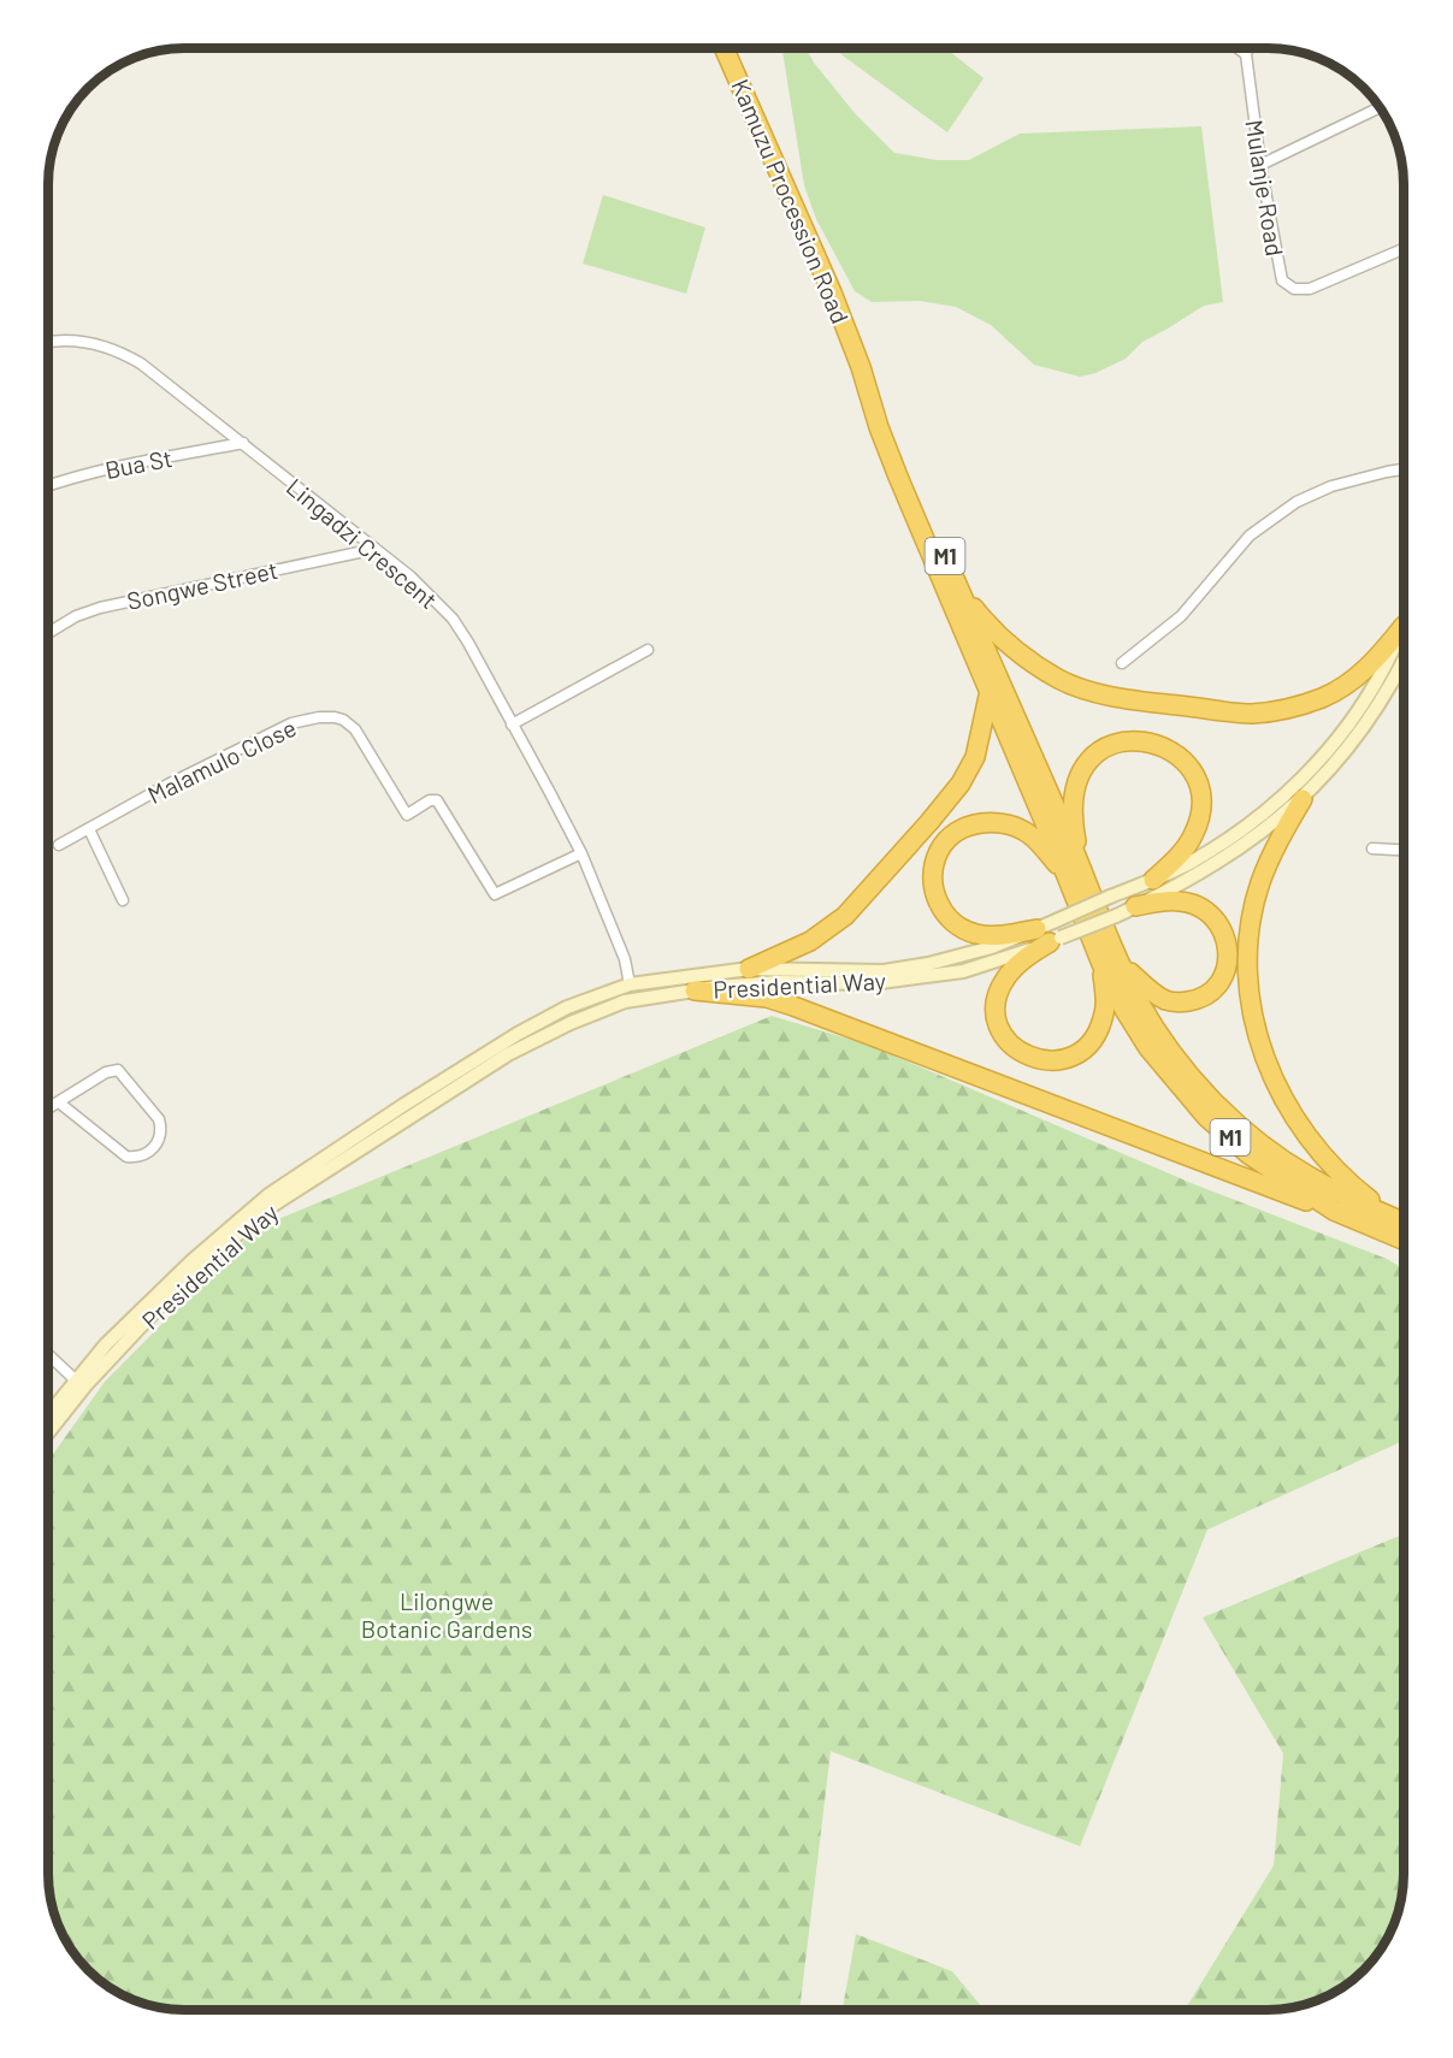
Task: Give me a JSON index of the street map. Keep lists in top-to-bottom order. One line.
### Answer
{"streets":{"highway":["Kamuzu Procession Road","M1"],"main road":["Presidential Way"],"street":["Mulanje Road","Bua St","Lingadzi Crescent","Songwe Street","Malamulo Close"]},"crossings":[["Kamuzu Procession Road","M1"],["Bua St","Lingadzi Crescent"],["Lingadzi Crescent","Songwe Street"],["Lingadzi Crescent","Malamulo Close"],["Lingadzi Crescent","Presidential Way"]],"parks":["Lilongwe Botanic Gardens"]}
